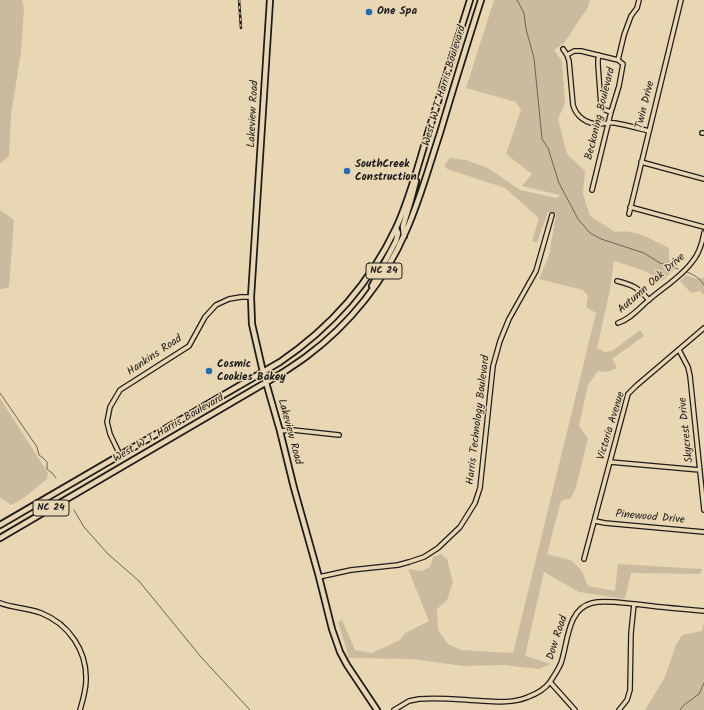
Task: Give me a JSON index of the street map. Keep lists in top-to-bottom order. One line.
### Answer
{"streets":{"main road":["West W T Harris Boulevard","Lakeview Road","NC 24"],"street":["Twin Drive","Beckoning Boulevard","Autumn Oak Drive","Hankins Road","Harris Technology Boulevard","Victoria Avenue","Skycrest Drive","Pinewood Drive","Dow Road"]},"crossings":[["West W T Harris Boulevard","Lakeview Road"],["West W T Harris Boulevard","Hankins Road"],["Lakeview Road","Hankins Road"],["Lakeview Road","Harris Technology Boulevard"],["Victoria Avenue","Skycrest Drive"],["Victoria Avenue","Pinewood Drive"]],"places":["One Spa","SouthCreek Construction","Cosmic Cookies Bakey"]}
